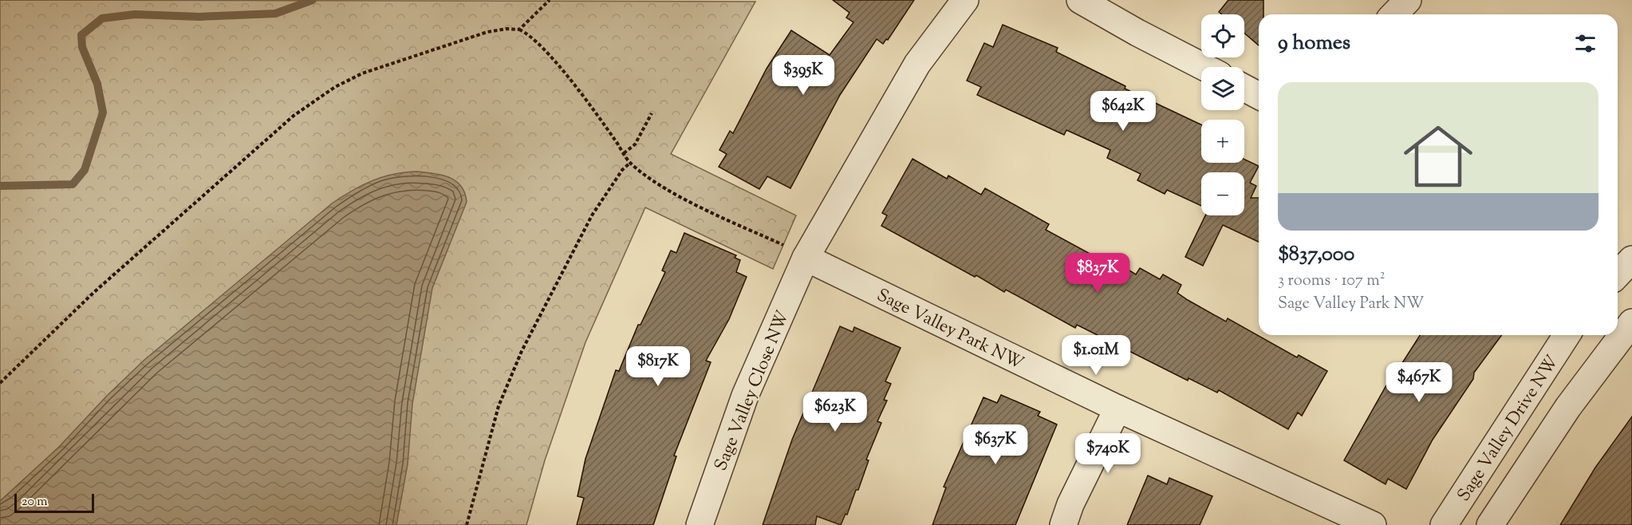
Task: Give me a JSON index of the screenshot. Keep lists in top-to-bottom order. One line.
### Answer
{"streets":{"street":["Sage Valley Park NW","Sage Valley Close NW","Sage Valley Drive NW"]},"crossings":[["Sage Valley Park NW","Sage Valley Close NW"]],"scale_bar":"20 m","page":{"map_buttons":["+","−"],"heading":"9 homes","price":["$395K","$642K","$837K","$1.01M","$817K","$467K","$623K","$637K","$740K"],"list":[{"name":"$837,000","note":"3 rooms · 107 m² · Sage Valley Park NW"}],"scale":"20 m"}}
